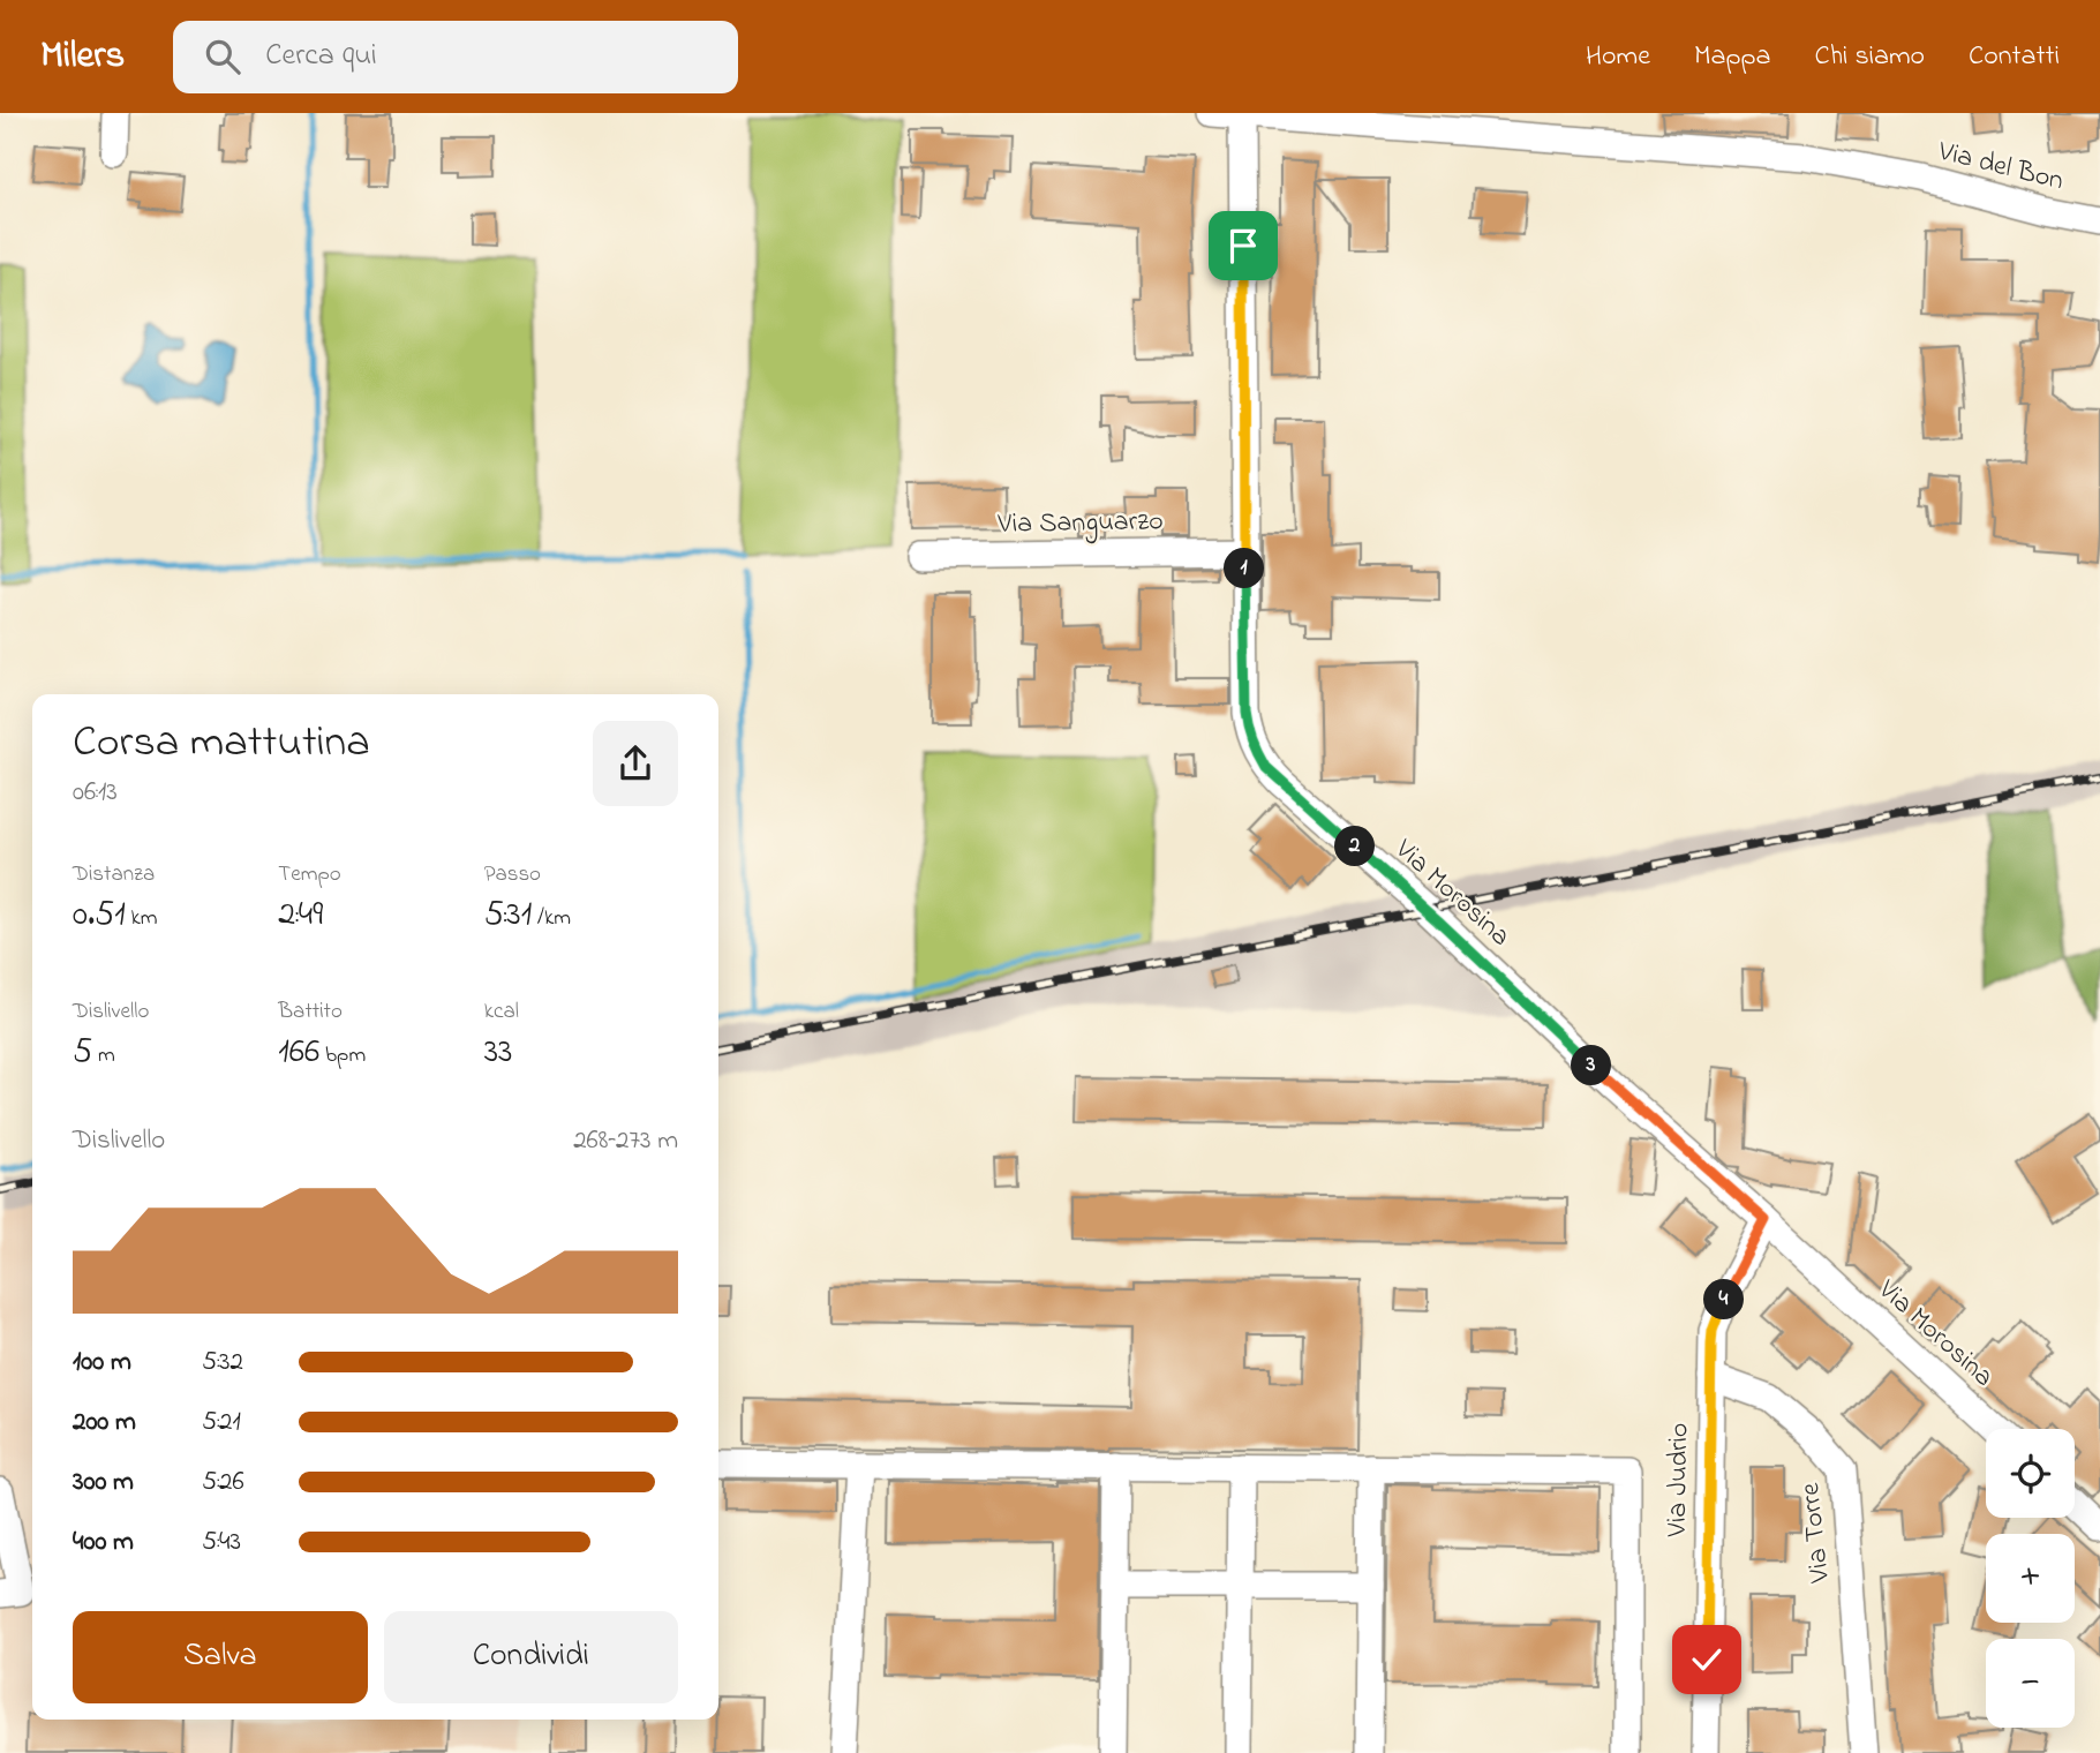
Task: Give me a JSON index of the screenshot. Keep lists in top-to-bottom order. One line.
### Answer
{"streets":{"street":["Via del Bon","Via Sanguarzo","Via Morosina","Via Judrio","Via Torre"]},"crossings":[["Via del Bon","Via Morosina"],["Via Sanguarzo","Via Morosina"],["Via Morosina","Via Judrio"],["Via Judrio","Via Torre"]],"page":{"header":"Milers","search":"Cerca qui","nav":["Home","Mappa","Chi siamo","Contatti"],"pins":["1","2","3","4"],"heading":["Corsa mattutina","06:13"],"stats":[["Distanza","0.51 km"],["Tempo","2:49"],["Passo","5:31 /km"],["Dislivello","5 m"],["Battito","166 bpm"],["kcal","33"]],"chart":["Dislivello","268–273 m"],"list":[{"name":"100 m","note":"5:32"},{"name":"200 m","note":"5:21"},{"name":"300 m","note":"5:26"},{"name":"400 m","note":"5:43"}],"map_buttons":["+","−"],"buttons":["Salva","Condividi"]}}
